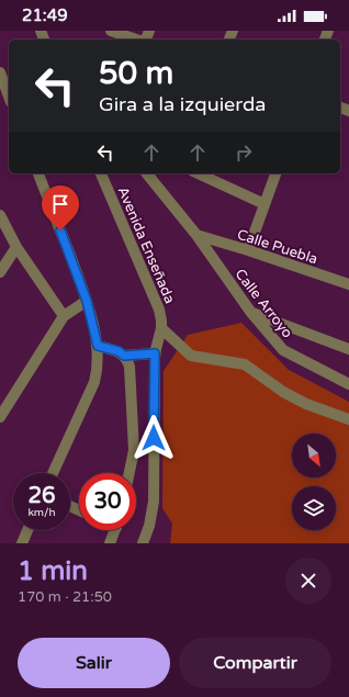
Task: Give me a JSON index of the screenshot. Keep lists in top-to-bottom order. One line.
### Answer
{"streets":{"street":["Avenida Enseñada","Calle Puebla","Calle Arroyo"]},"crossings":[["Calle Puebla","Calle Arroyo"]],"north":"bottom right","page":{"status":"21:49","turn":["50 m","Gira a la izquierda"],"speed":"26 km/h","limit":"30","heading":["1 min","170 m · 21:50"],"buttons":["Salir","Compartir"]}}
